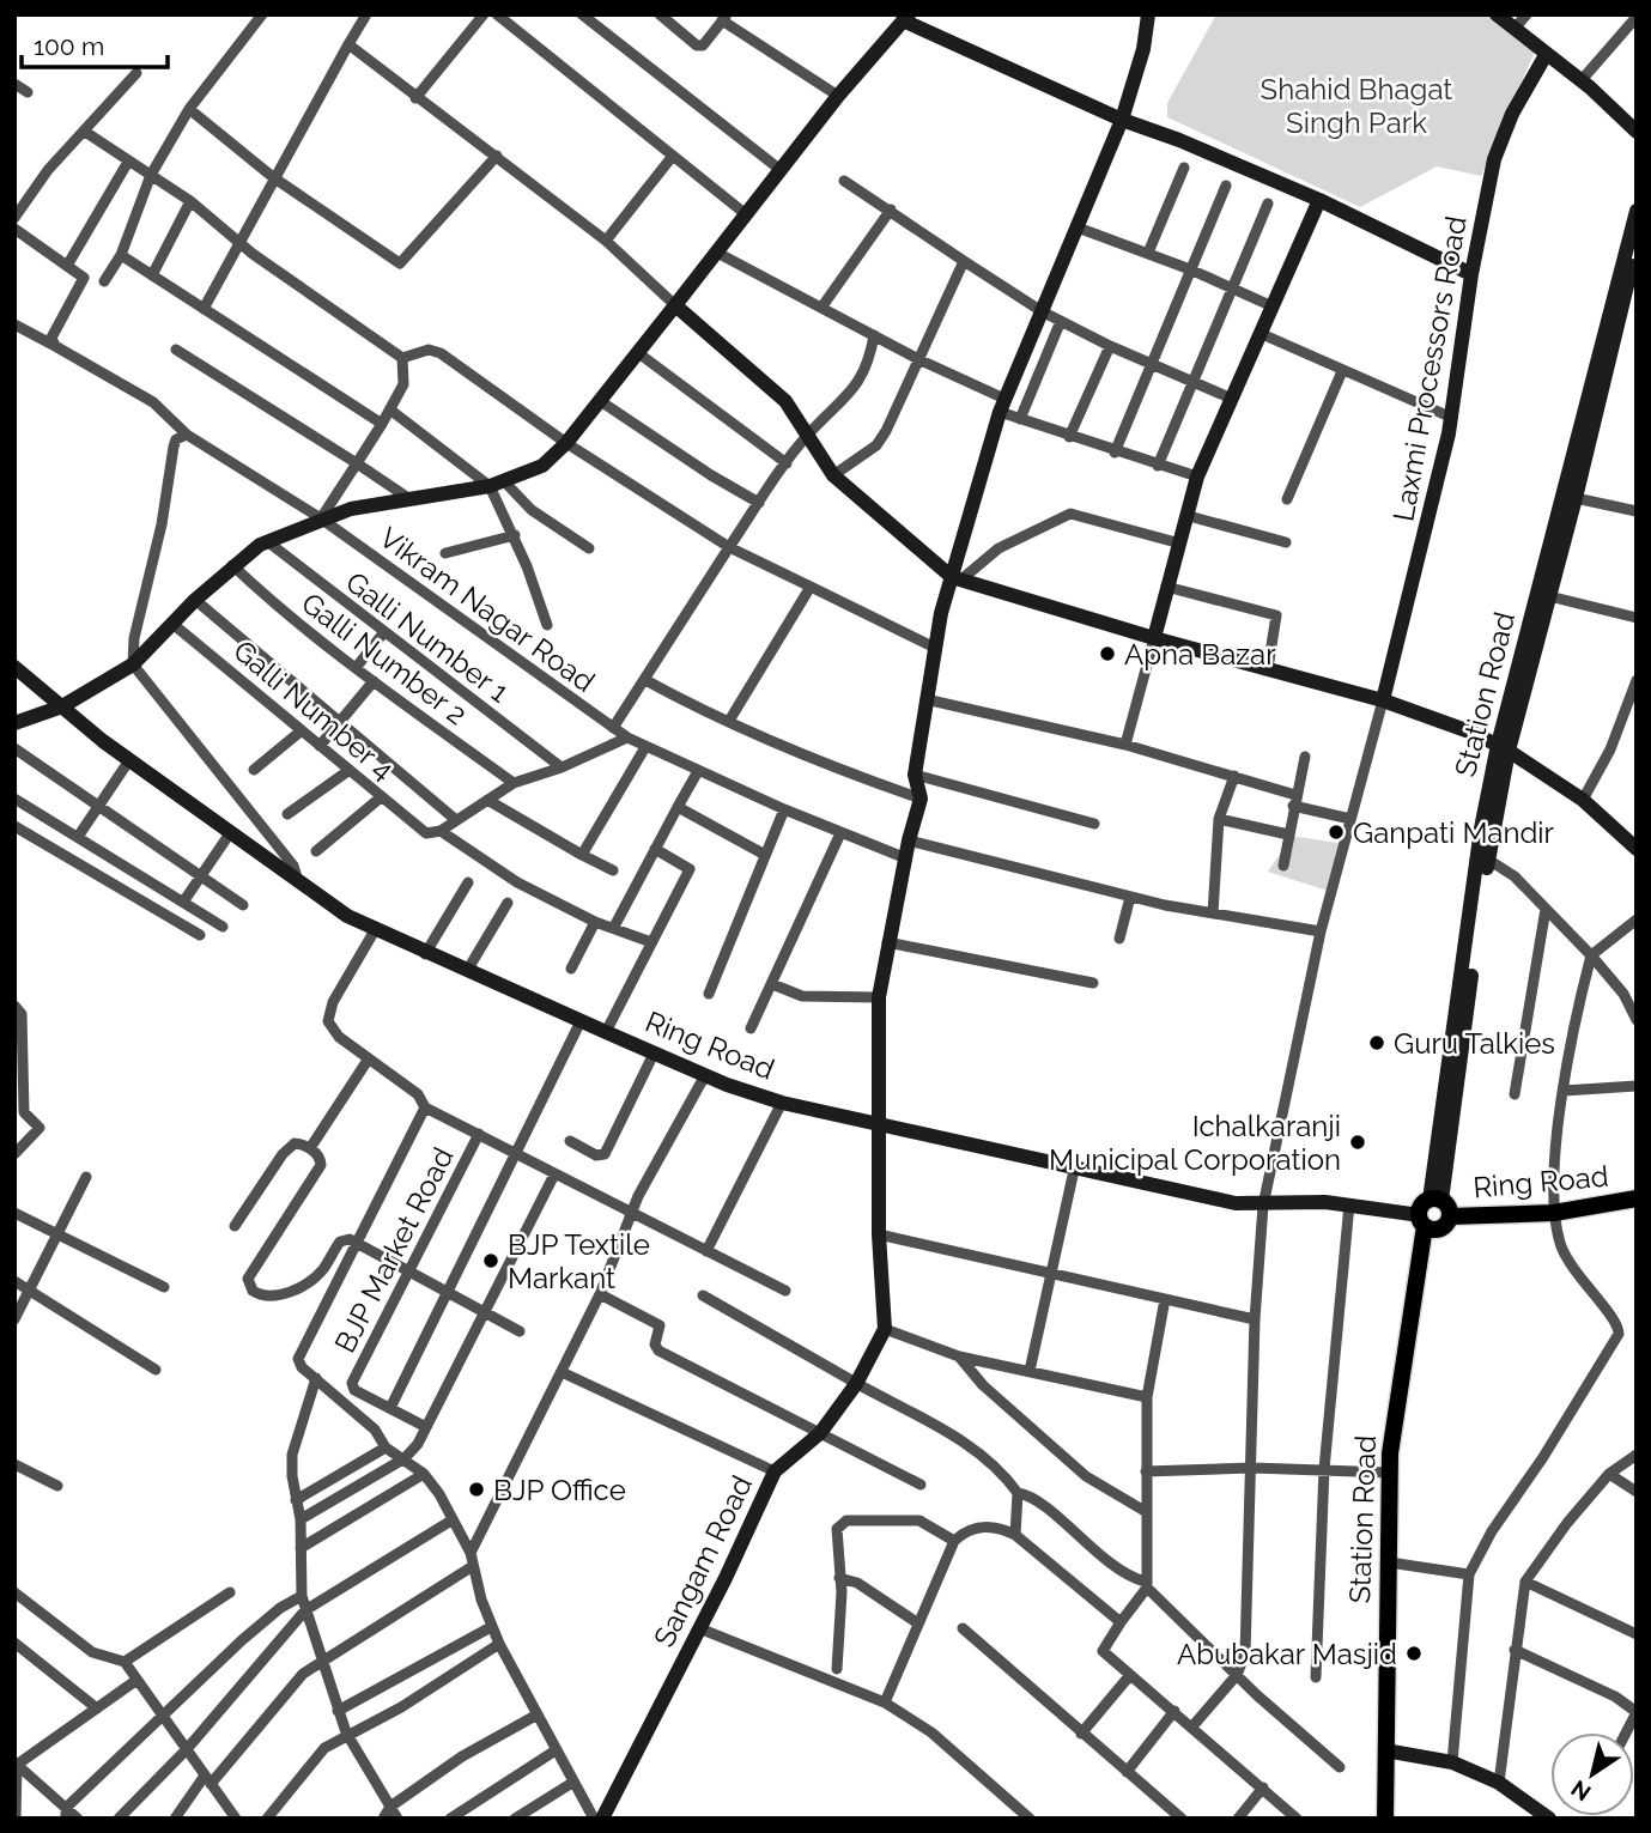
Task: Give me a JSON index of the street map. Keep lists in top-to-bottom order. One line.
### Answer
{"streets":{"main road":["Laxmi Processors Road","Station Road","Ring Road","Sangam Road"],"street":["Vikram Nagar Road","Galli Number 1","Galli Number 2","Galli Number 4","BJP Market Road"]},"crossings":[["Station Road","Ring Road"]],"parks":["Shahid Bhagat Singh Park"],"places":["Apna Bazar","Ganpati Mandir","Guru Talkies","Ichalkaranji Municipal Corporation","BJP Textile Markant","BJP Office","Abubakar Masjid"],"scale_bar":"100 m","north":"bottom left"}
